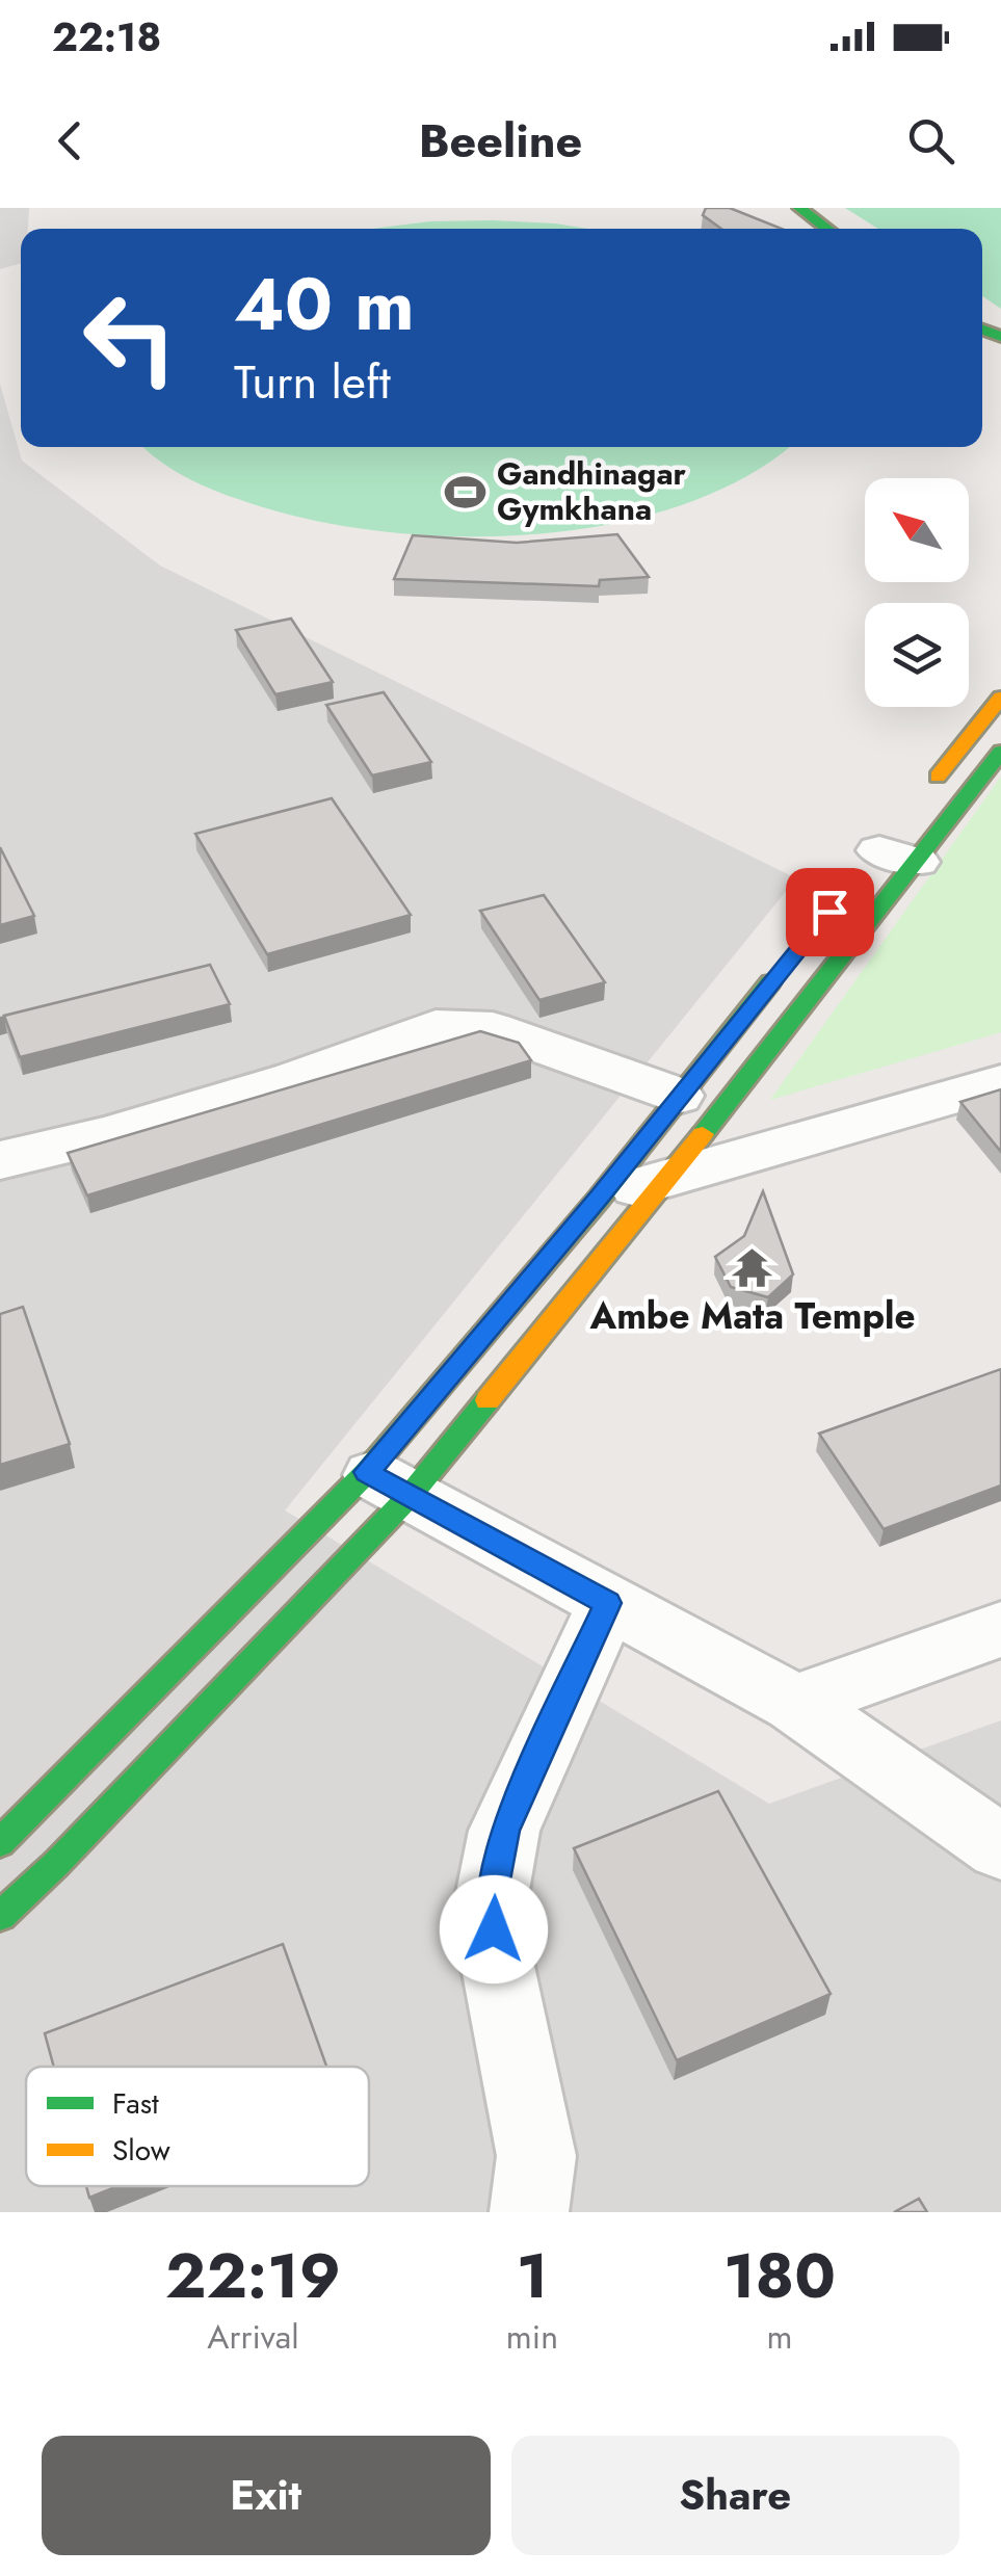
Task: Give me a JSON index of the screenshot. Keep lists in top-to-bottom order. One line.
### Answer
{"places":{"sports":["Gandhinagar Gymkhana"],"temple":["Ambe Mata Temple"]},"legend":["Fast","Slow"],"north":"top left","page":{"status":"22:18","header":"Beeline","turn":["40 m","Turn left"],"eta":["22:19","Arrival","1","min","180","m"],"buttons":["Exit","Share"]}}
